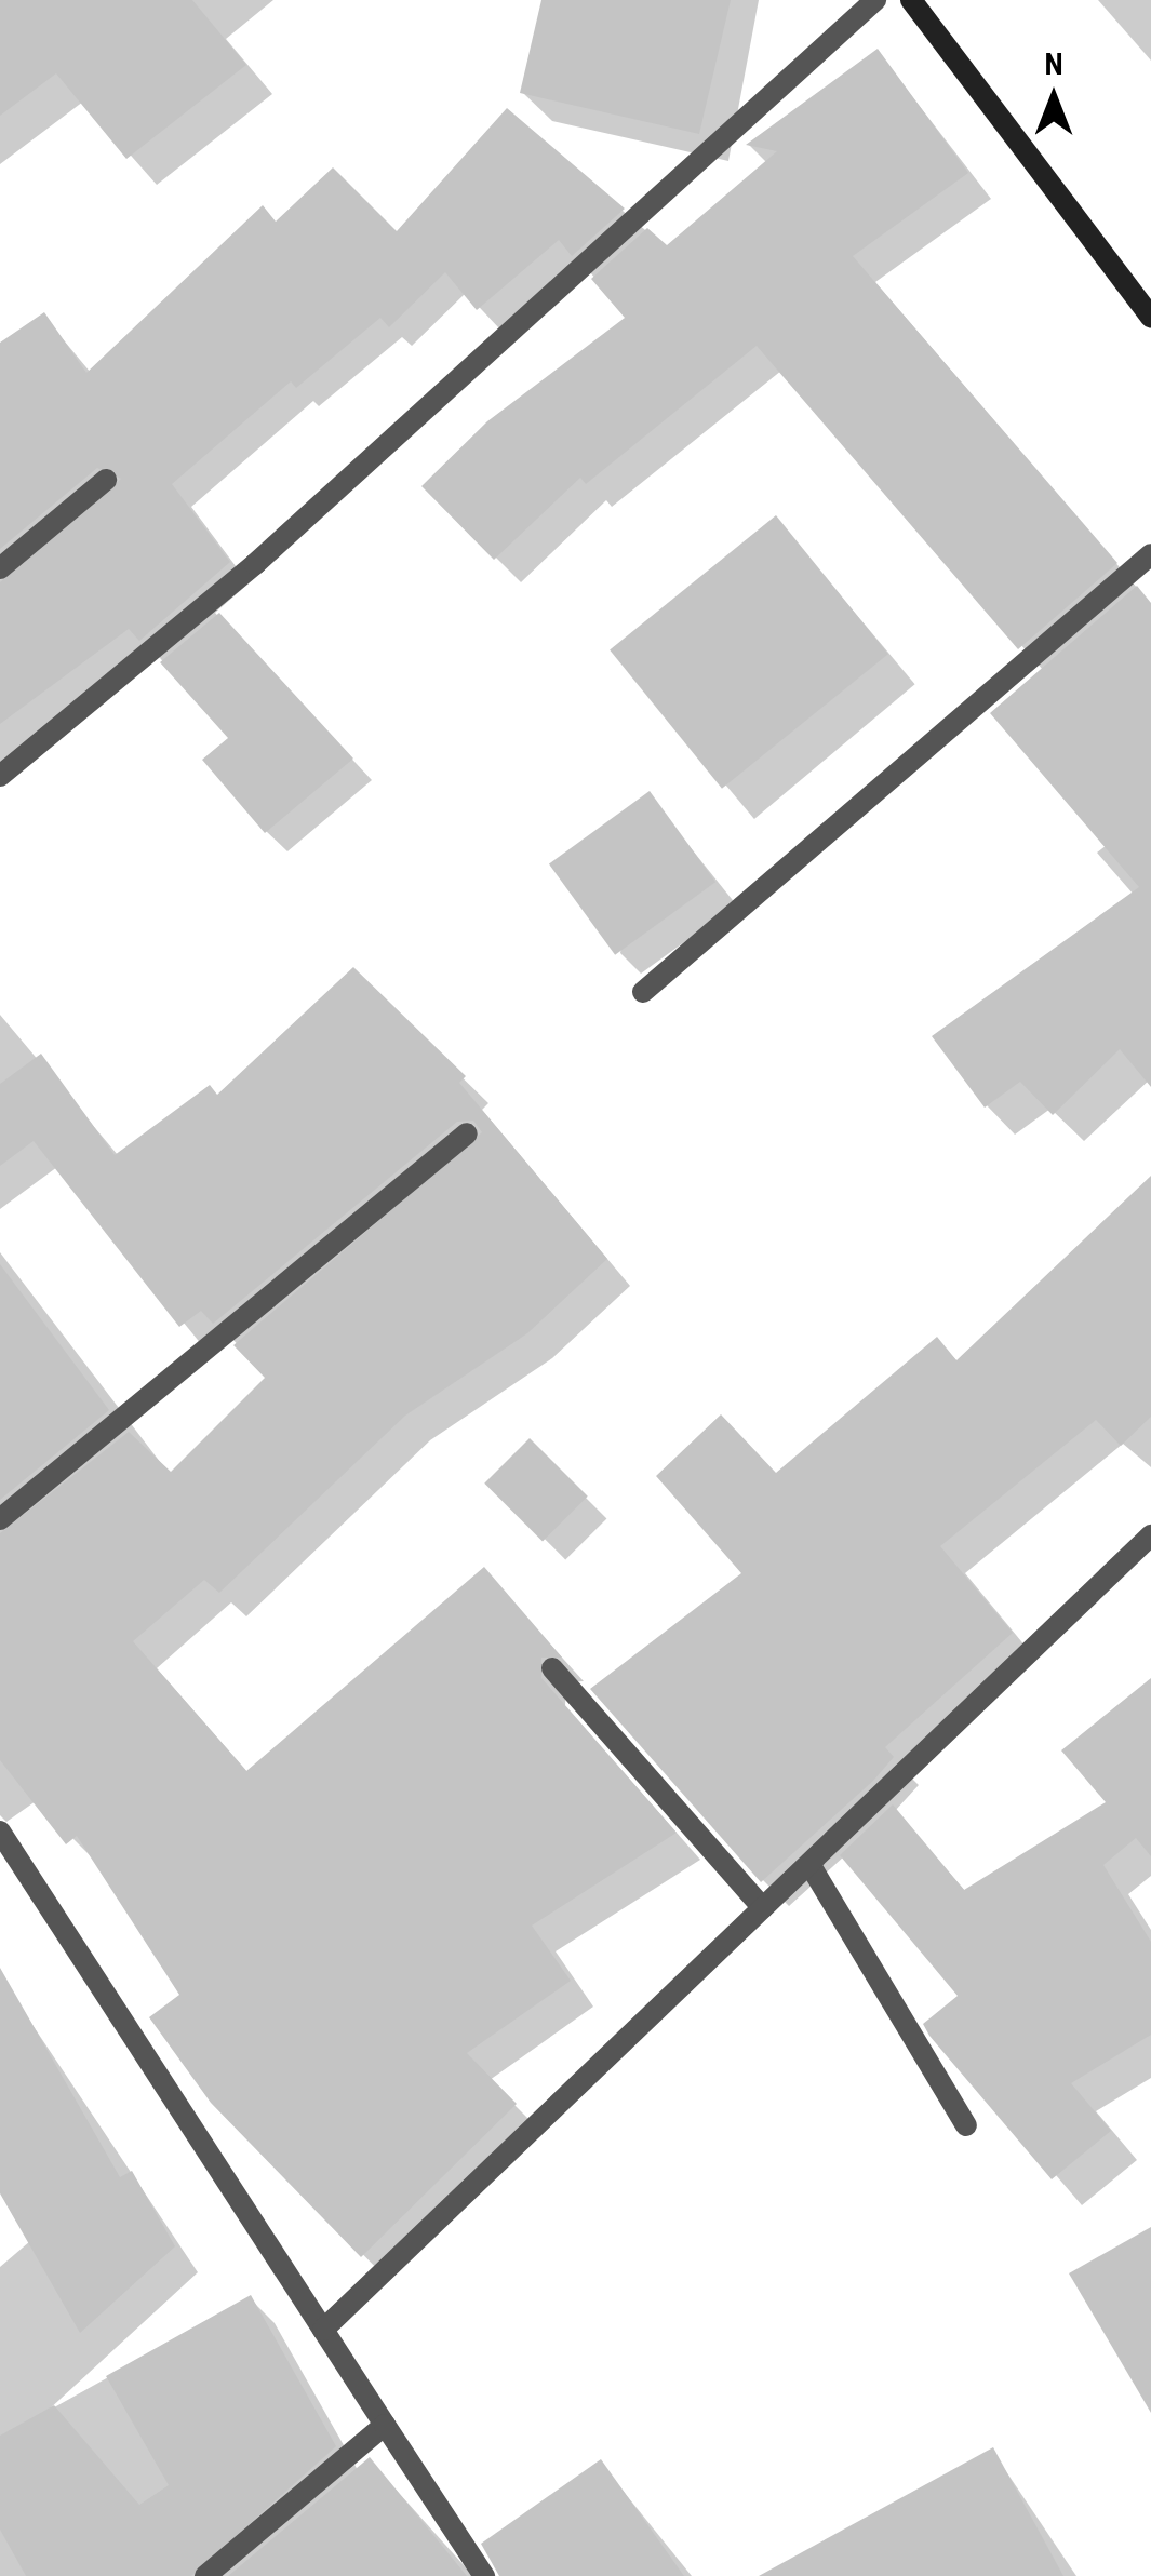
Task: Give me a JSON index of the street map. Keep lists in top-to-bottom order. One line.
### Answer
{"north":"top"}
